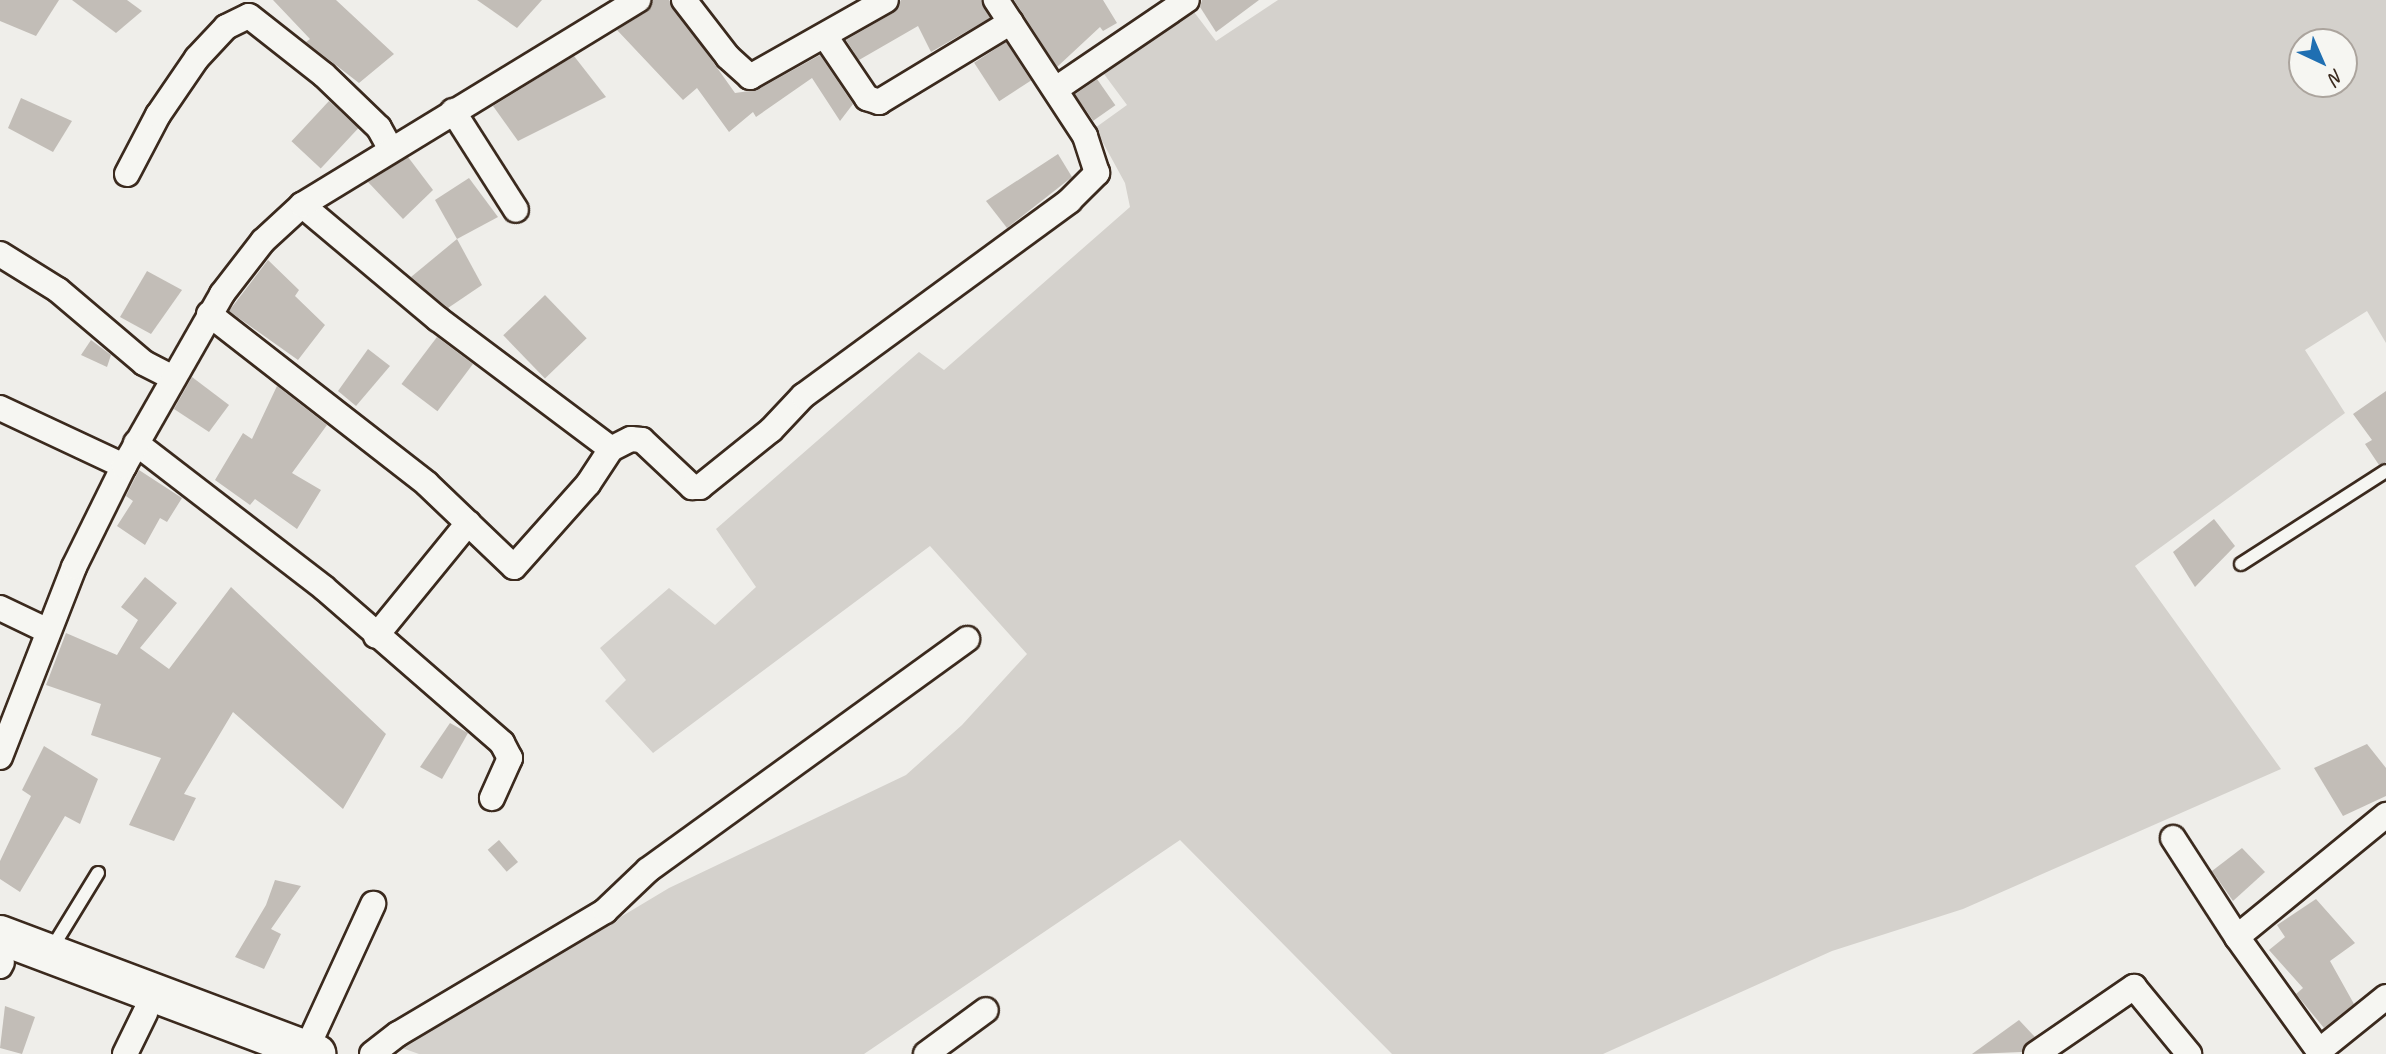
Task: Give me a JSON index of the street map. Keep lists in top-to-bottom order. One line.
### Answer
{"north":"bottom right"}
